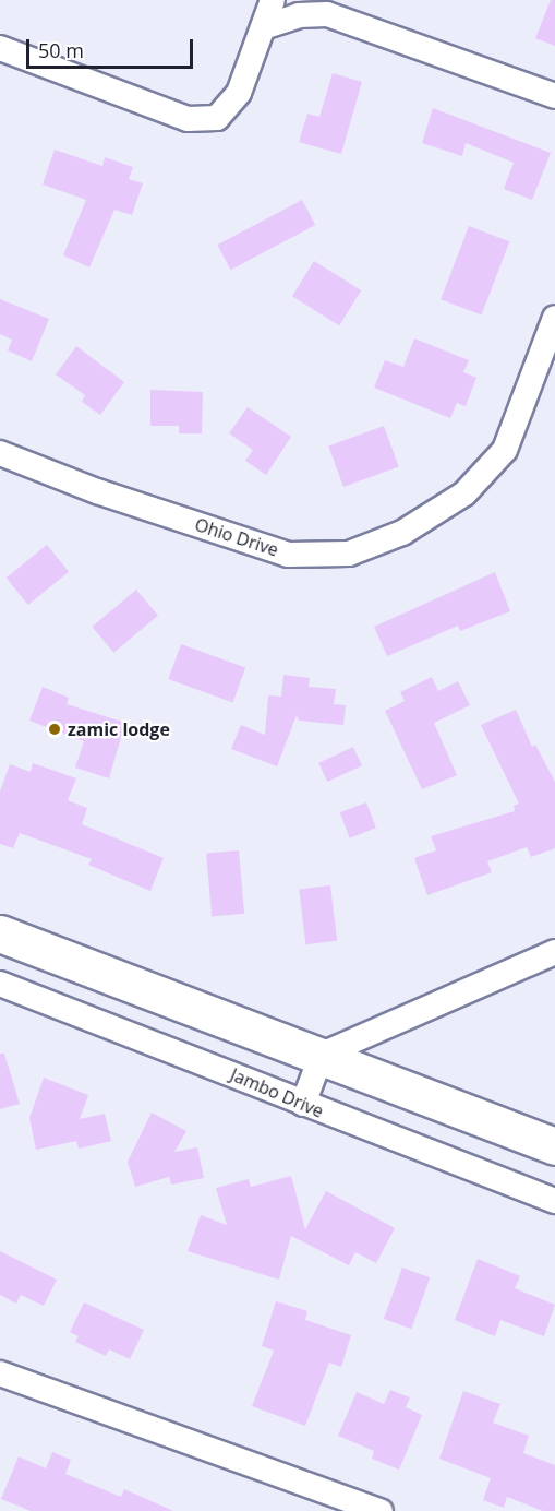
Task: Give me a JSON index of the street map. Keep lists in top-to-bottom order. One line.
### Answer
{"streets":{"street":["Ohio Drive","Jambo Drive"]},"places":["zamic lodge"],"scale_bar":"50 m"}
